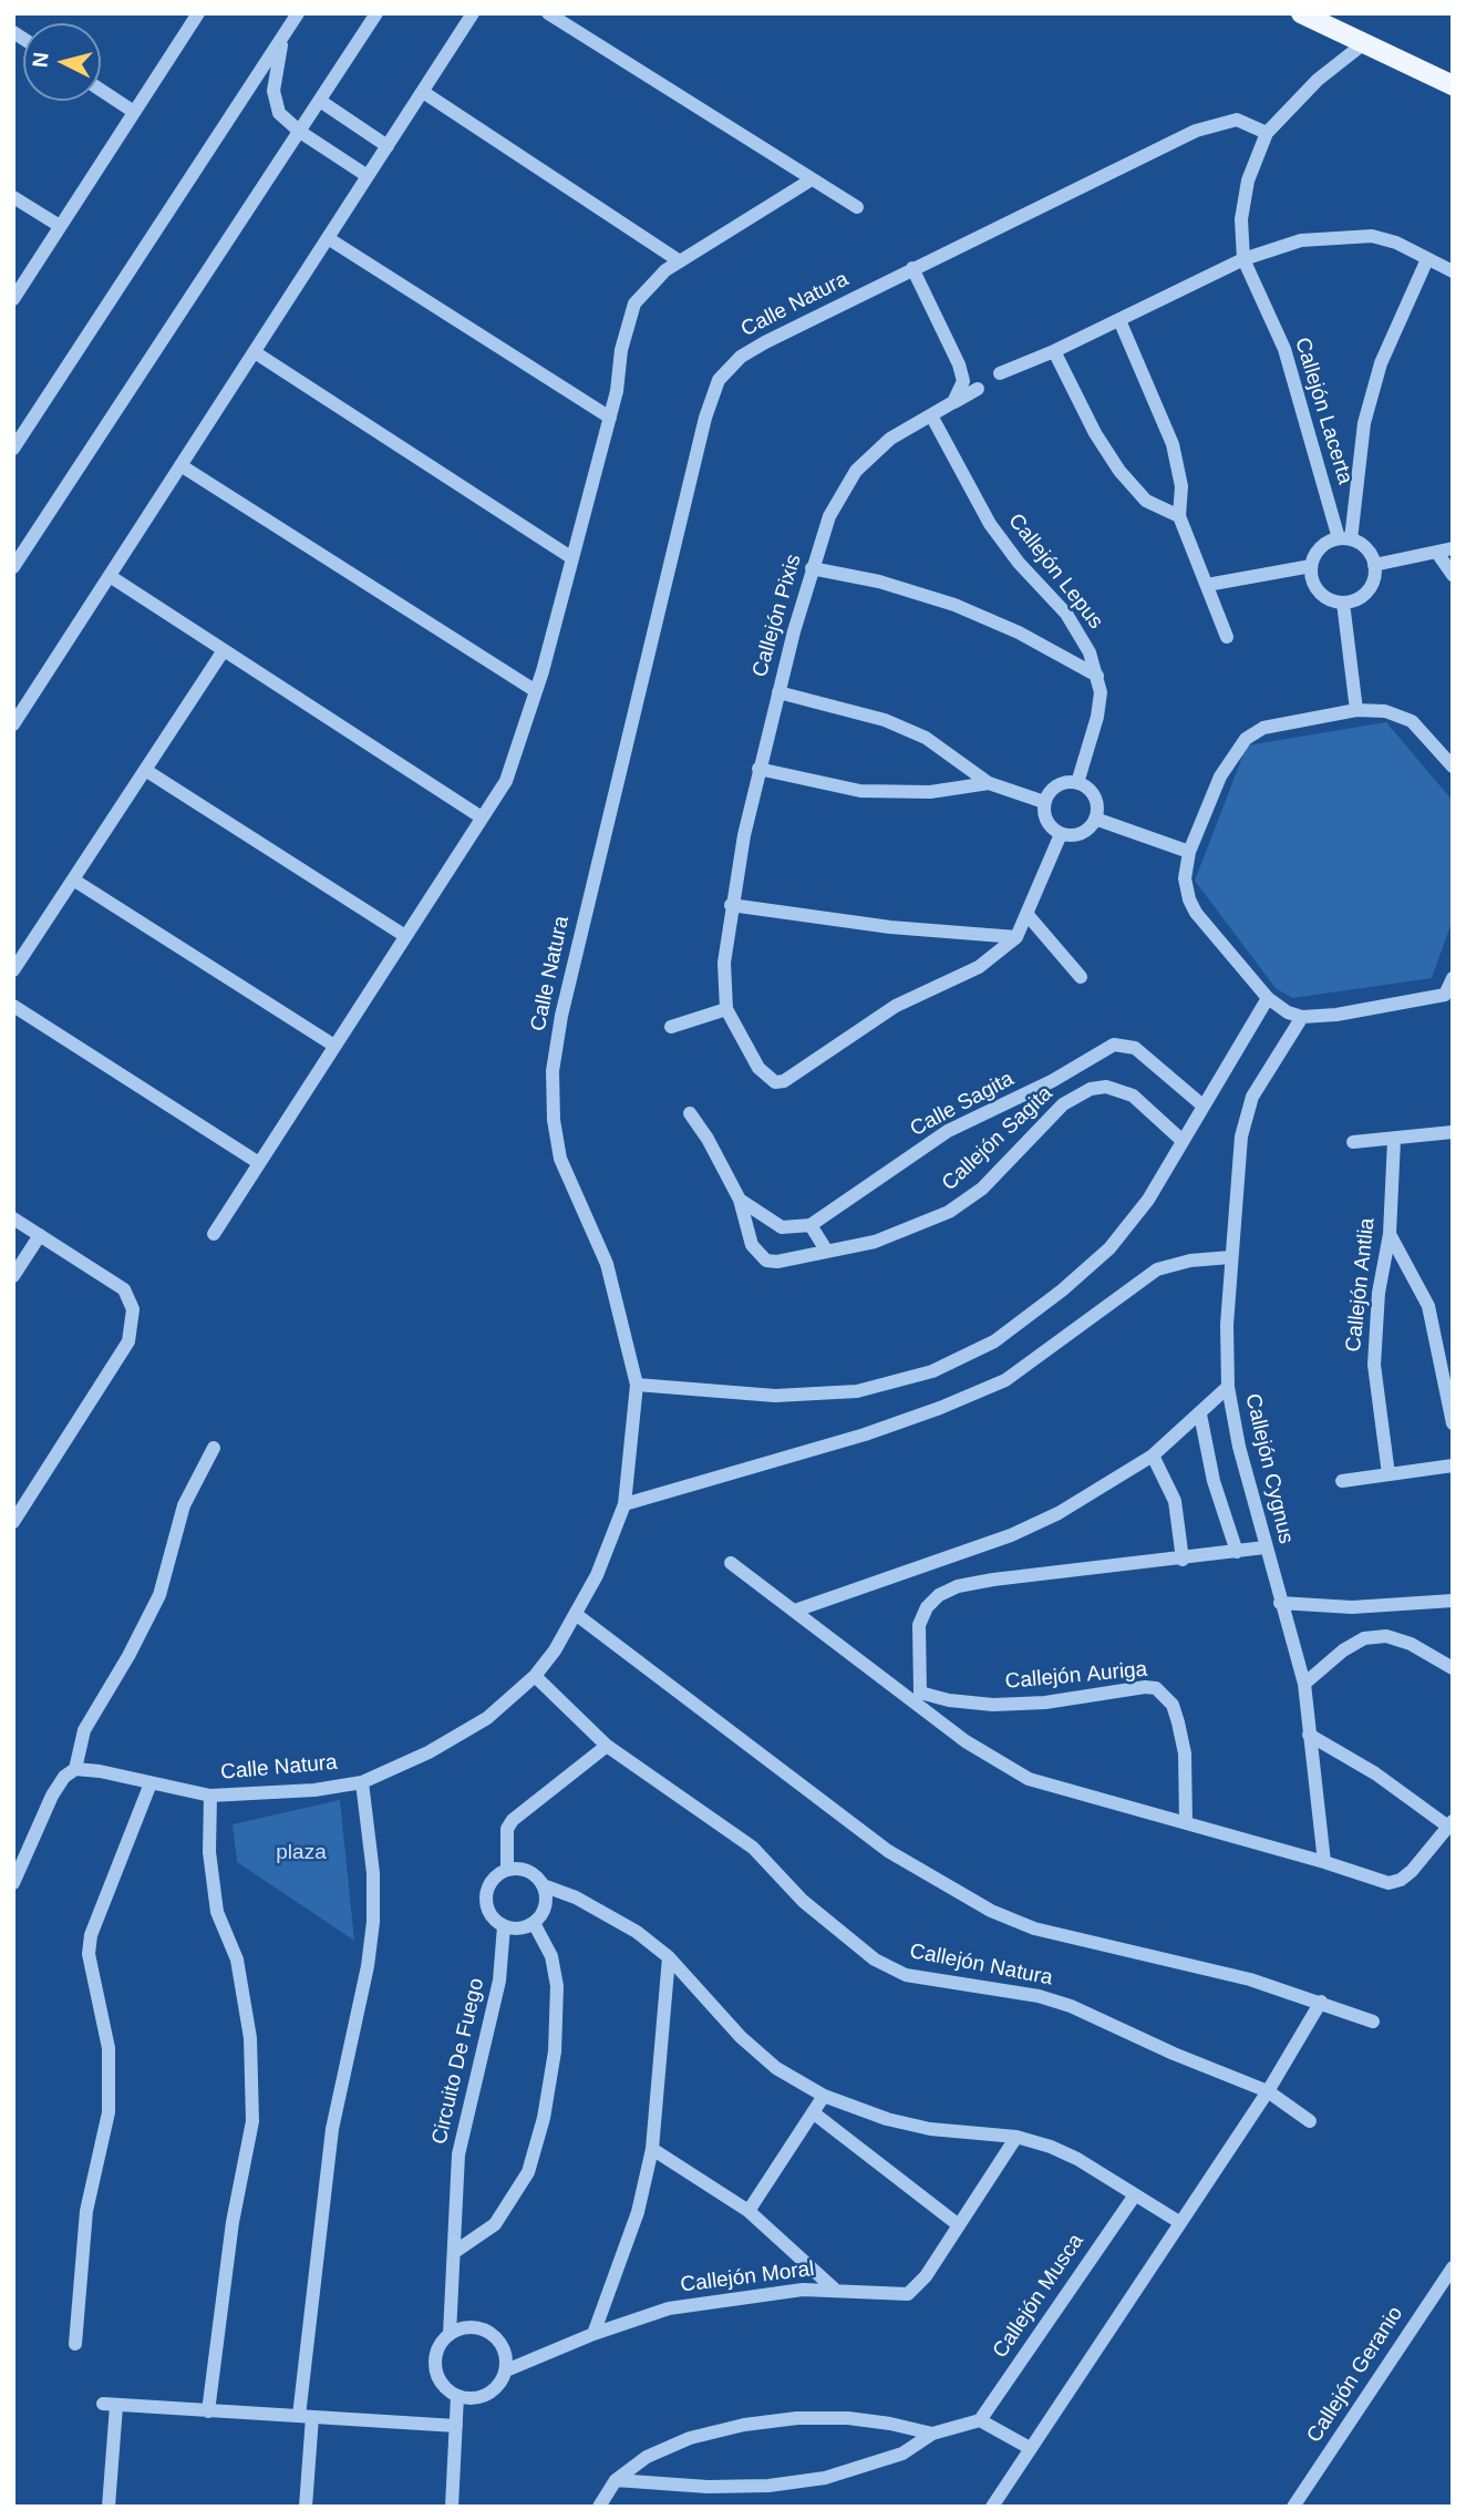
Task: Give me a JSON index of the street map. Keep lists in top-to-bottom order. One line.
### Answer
{"streets":{"street":["Calle Natura","Callejón Lacerta","Callejón Lepus","Callejón Pixis","Calle Sagita","Callejón Sagita","Callejón Antlia","Callejón Cygnus","Callejón Auriga","Callejón Natura","Circuito De Fuego","Callejón Moral","Callejón Musca","Callejón Geranio"]},"crossings":[["Calle Natura","Callejón Natura"],["Callejón Lepus","Callejón Pixis"],["Callejón Cygnus","Callejón Auriga"],["Circuito De Fuego","Callejón Moral"]],"parks":["plaza"],"north":"left"}
